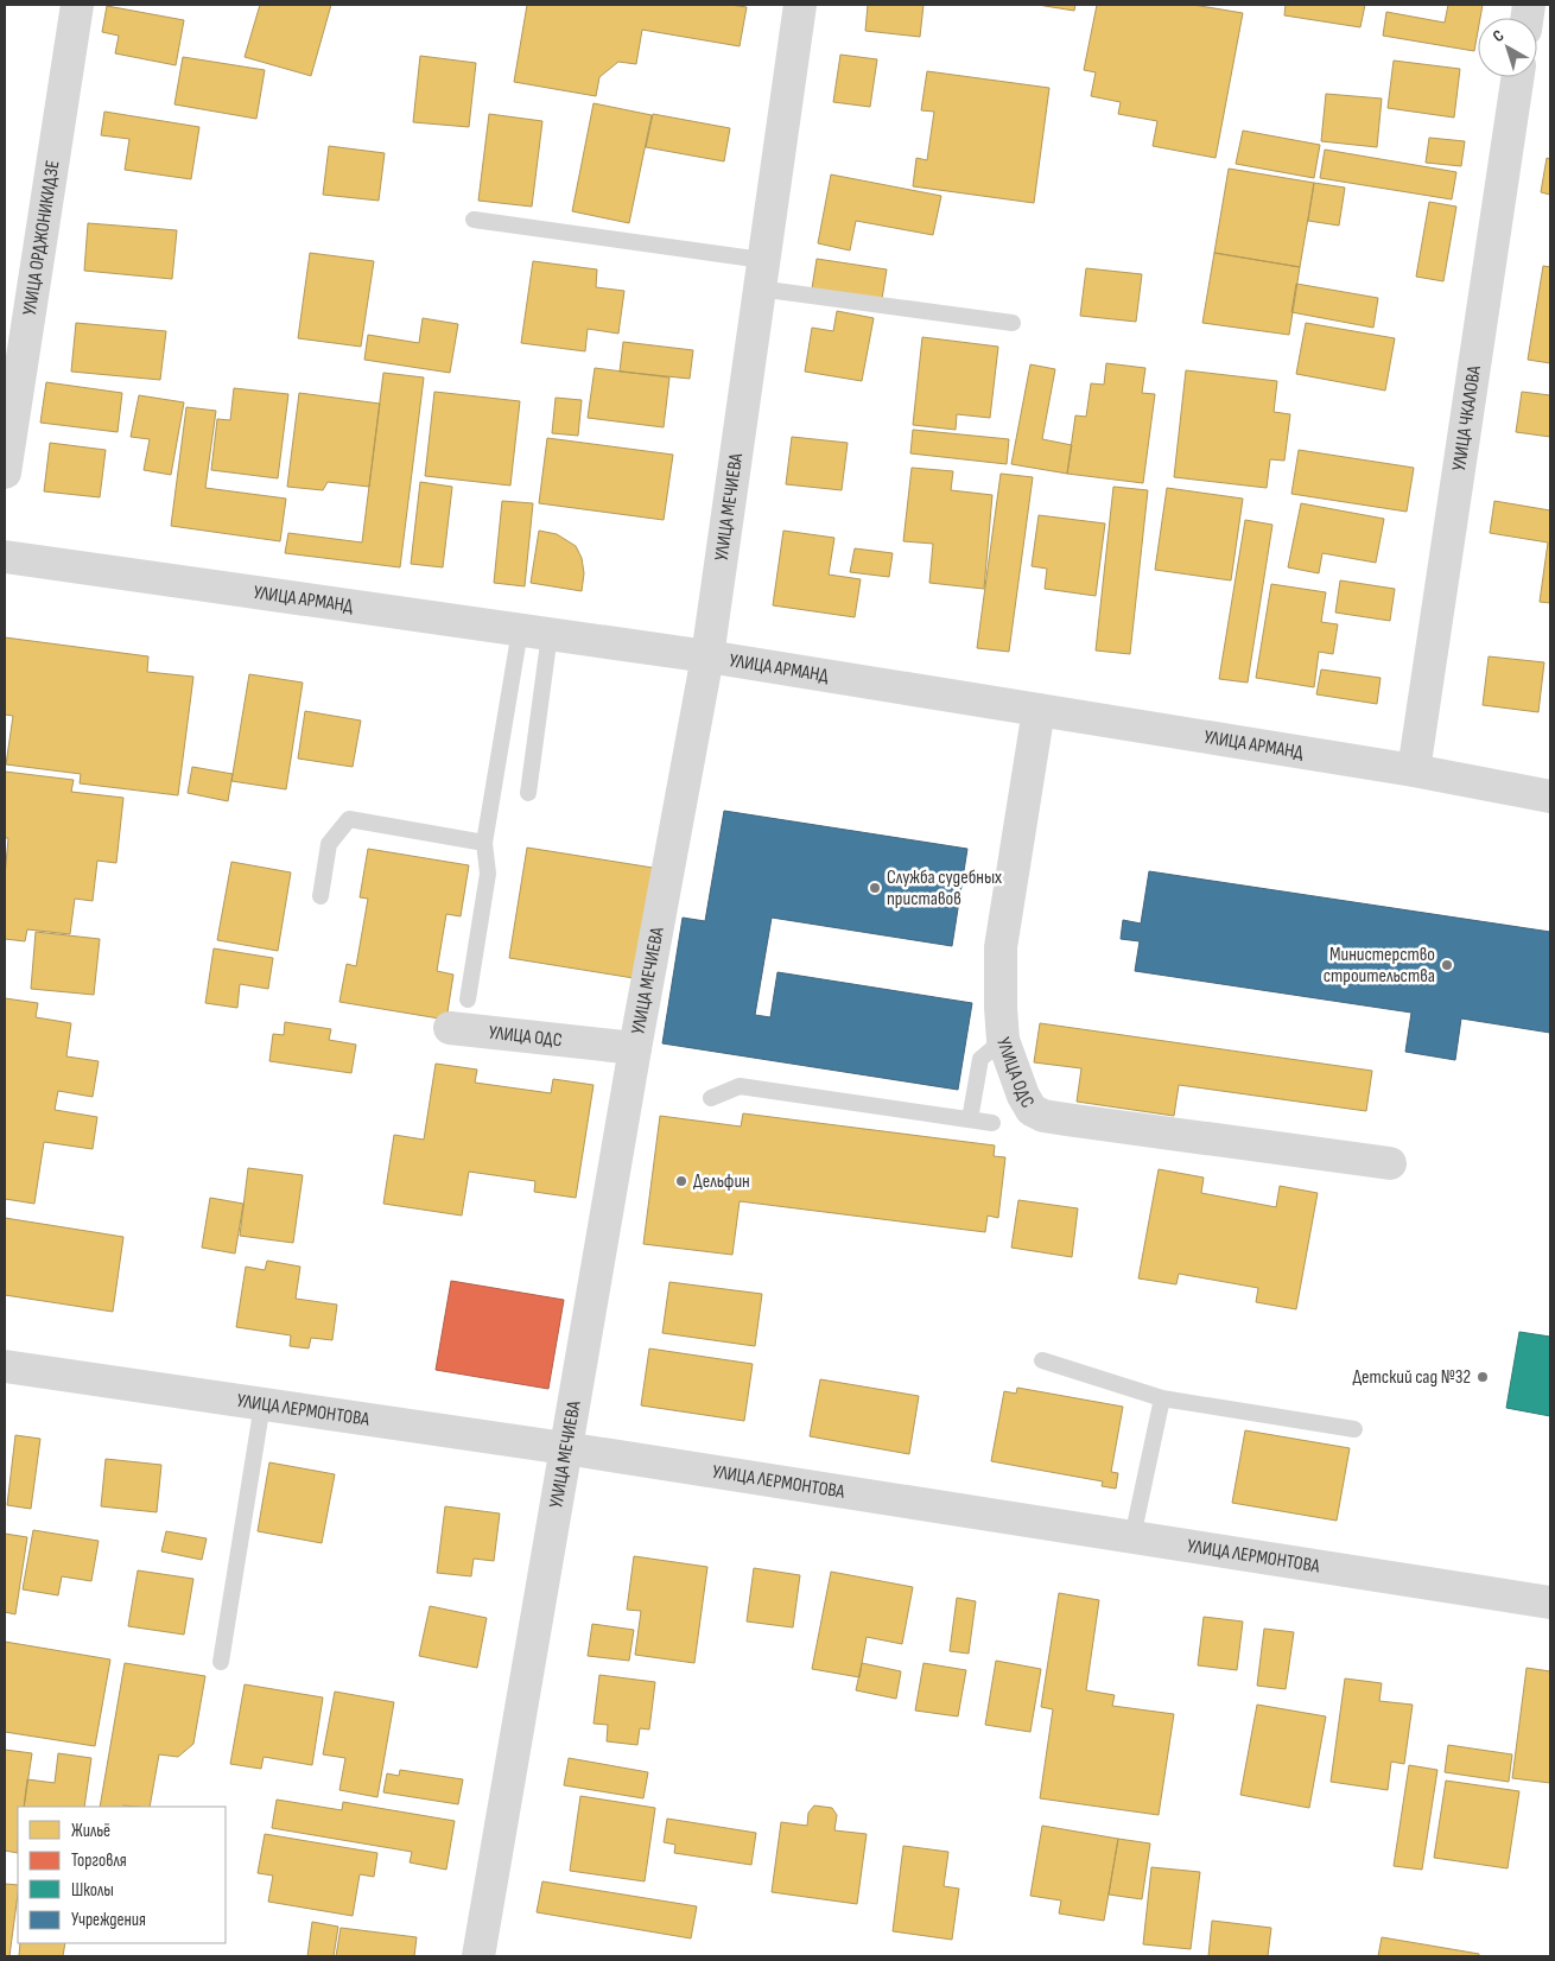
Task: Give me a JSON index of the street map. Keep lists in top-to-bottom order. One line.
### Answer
{"streets":{"street":["УЛИЦА ОРДЖОНИКИДЗЕ","УЛИЦА ЧКАЛОВА","УЛИЦА МЕЧИЕВА","УЛИЦА АРМАНД","УЛИЦА ОДС","УЛИЦА ЛЕРМОНТОВА"]},"crossings":[["УЛИЦА ЧКАЛОВА","УЛИЦА АРМАНД"],["УЛИЦА МЕЧИЕВА","УЛИЦА АРМАНД"],["УЛИЦА МЕЧИЕВА","УЛИЦА ОДС"],["УЛИЦА МЕЧИЕВА","УЛИЦА ЛЕРМОНТОВА"],["УЛИЦА АРМАНД","УЛИЦА ОДС"]],"places":["Служба судебных приставов","Министерство строительства","Дельфин","Детский сад №32"],"legend":["Жильё","Торговля","Школы","Учреждения"],"north":"top left"}
